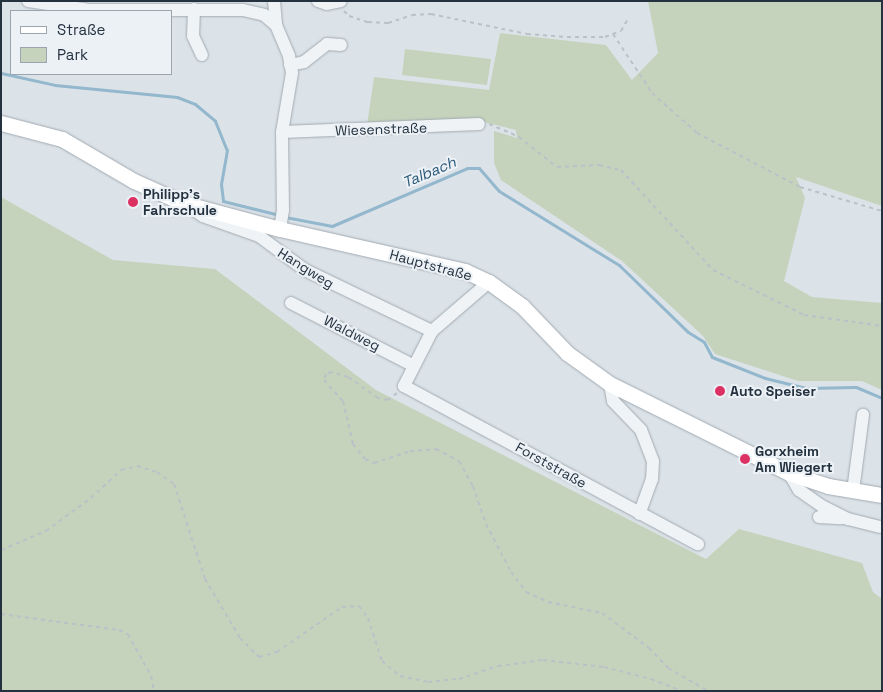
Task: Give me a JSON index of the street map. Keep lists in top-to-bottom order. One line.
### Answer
{"streets":{"main road":["Hauptstraße"],"street":["Wiesenstraße","Hangweg","Waldweg","Forststraße"]},"crossings":[["Hauptstraße","Hangweg"]],"water":["Talbach"],"places":["Philipp's Fahrschule","Auto Speiser","Gorxheim Am Wiegert"],"legend":["Straße","Park"]}
